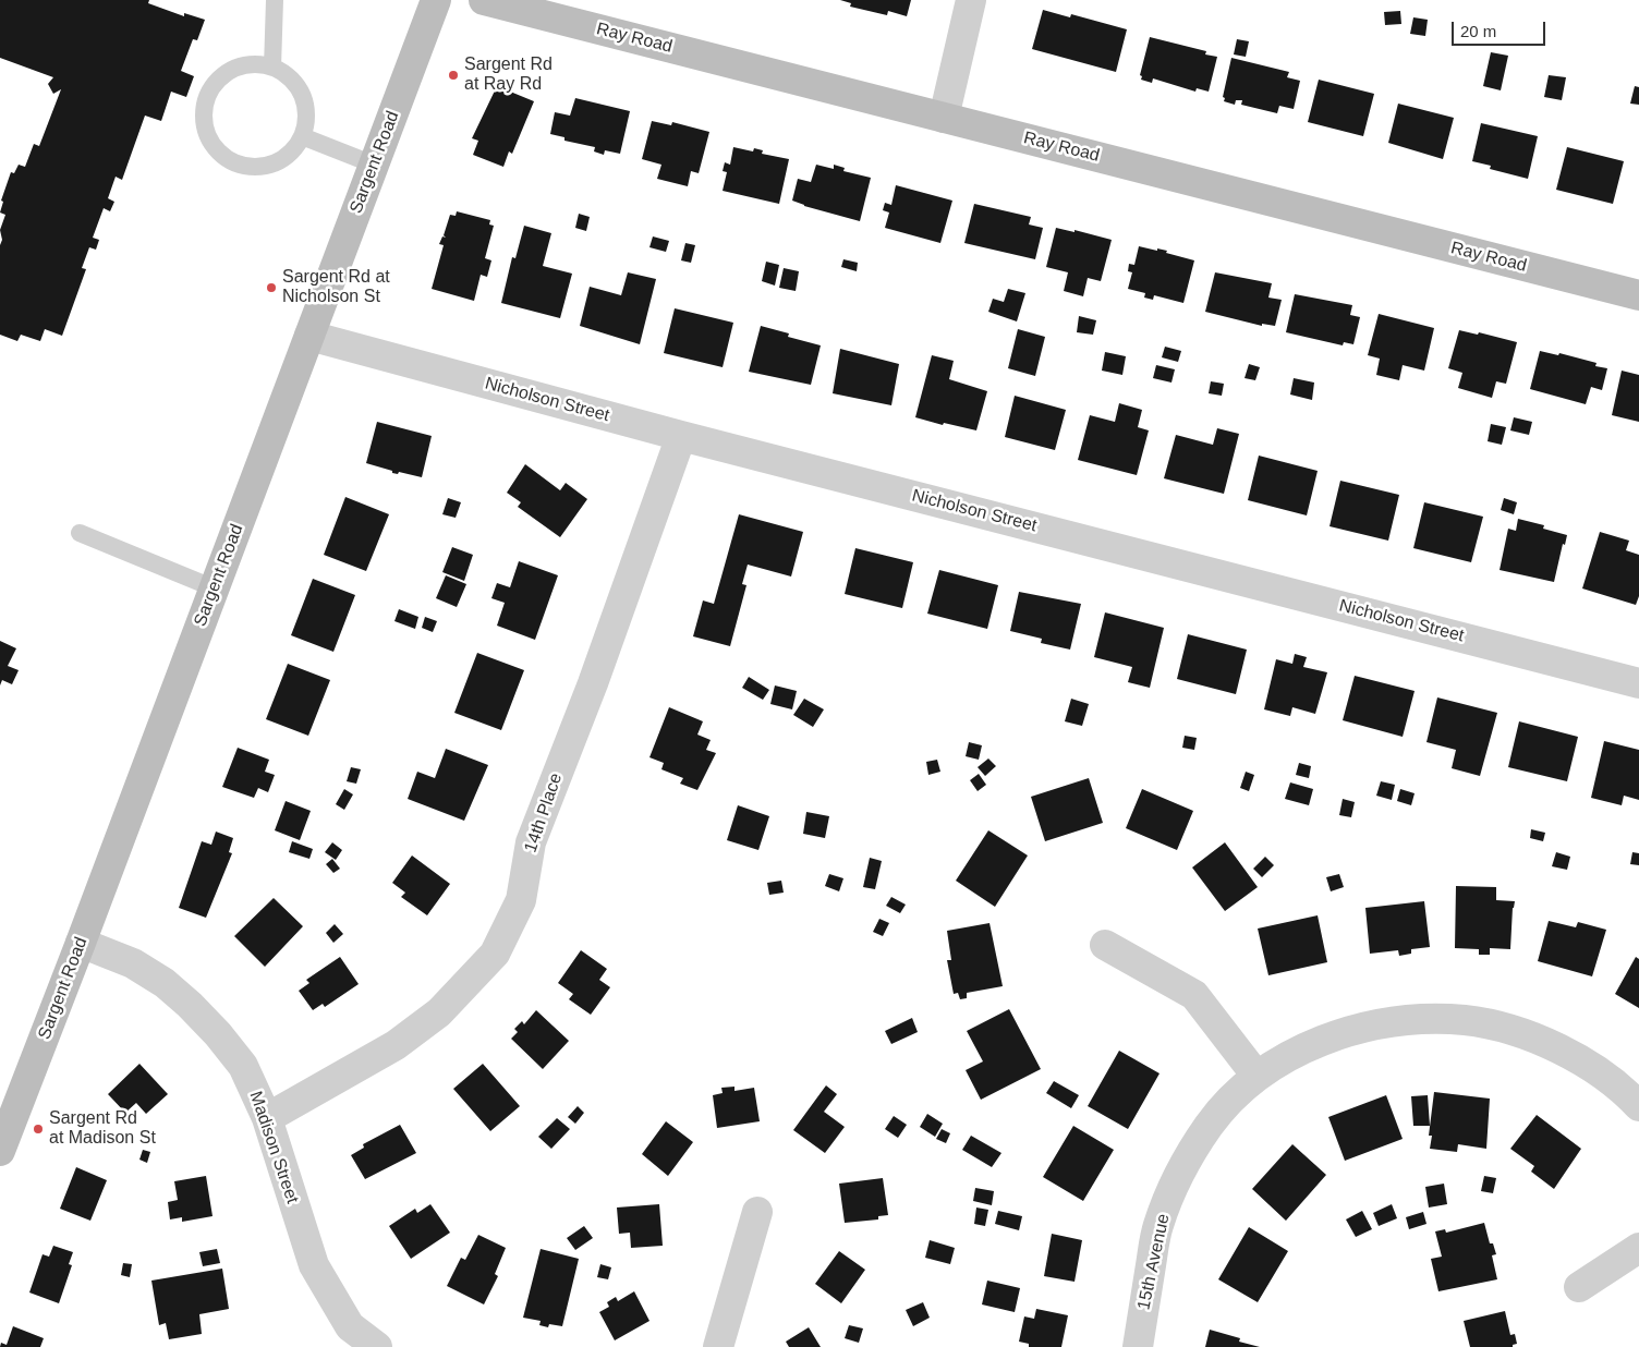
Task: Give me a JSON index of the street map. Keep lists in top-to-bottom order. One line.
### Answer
{"streets":{"main road":["Ray Road","Sargent Road"],"street":["Nicholson Street","14th Place","Madison Street","15th Avenue"]},"crossings":[["Sargent Road","Nicholson Street"],["Sargent Road","Madison Street"],["Nicholson Street","14th Place"],["14th Place","Madison Street"]],"places":["Sargent Rd at Ray Rd","Sargent Rd at Nicholson St","Sargent Rd at Madison St"],"scale_bar":"20 m"}
